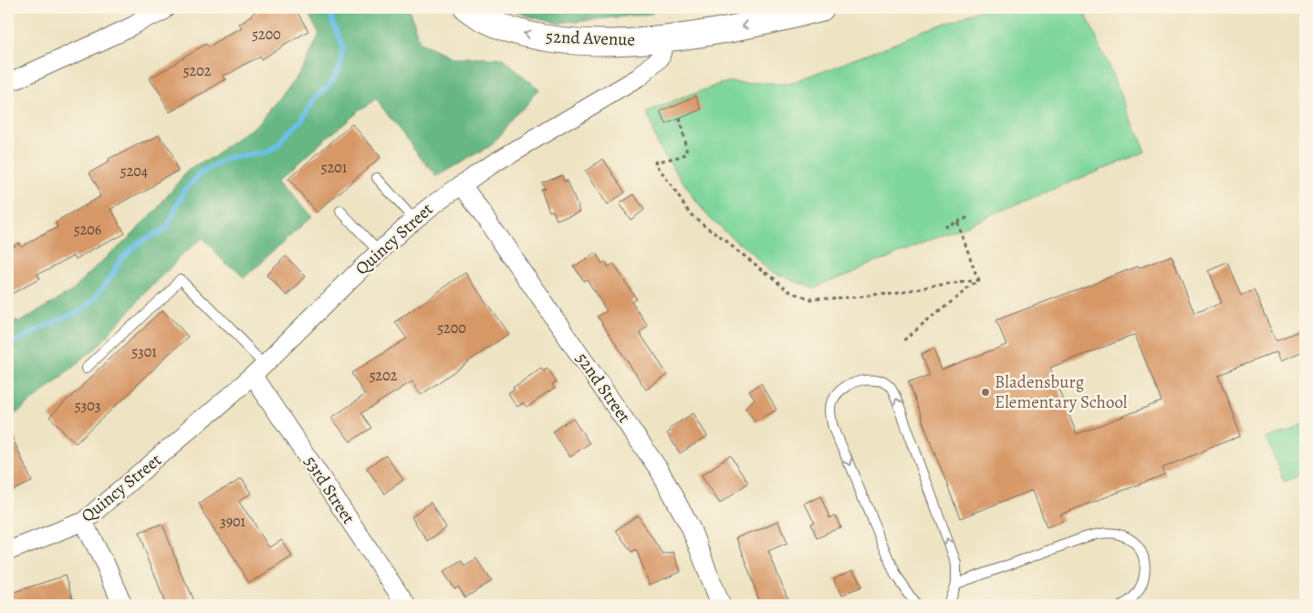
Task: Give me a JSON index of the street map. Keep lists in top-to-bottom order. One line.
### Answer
{"streets":{"street":["52nd Avenue","Quincy Street","52nd Street","53rd Street"]},"crossings":[["52nd Avenue","Quincy Street"],["Quincy Street","52nd Street"],["Quincy Street","53rd Street"]],"one_way":["52nd Avenue"],"places":["Bladensburg Elementary School"],"house_numbers":["5200","5202","5201","5204","5206","5200","5301","5202","5303","3901"]}
